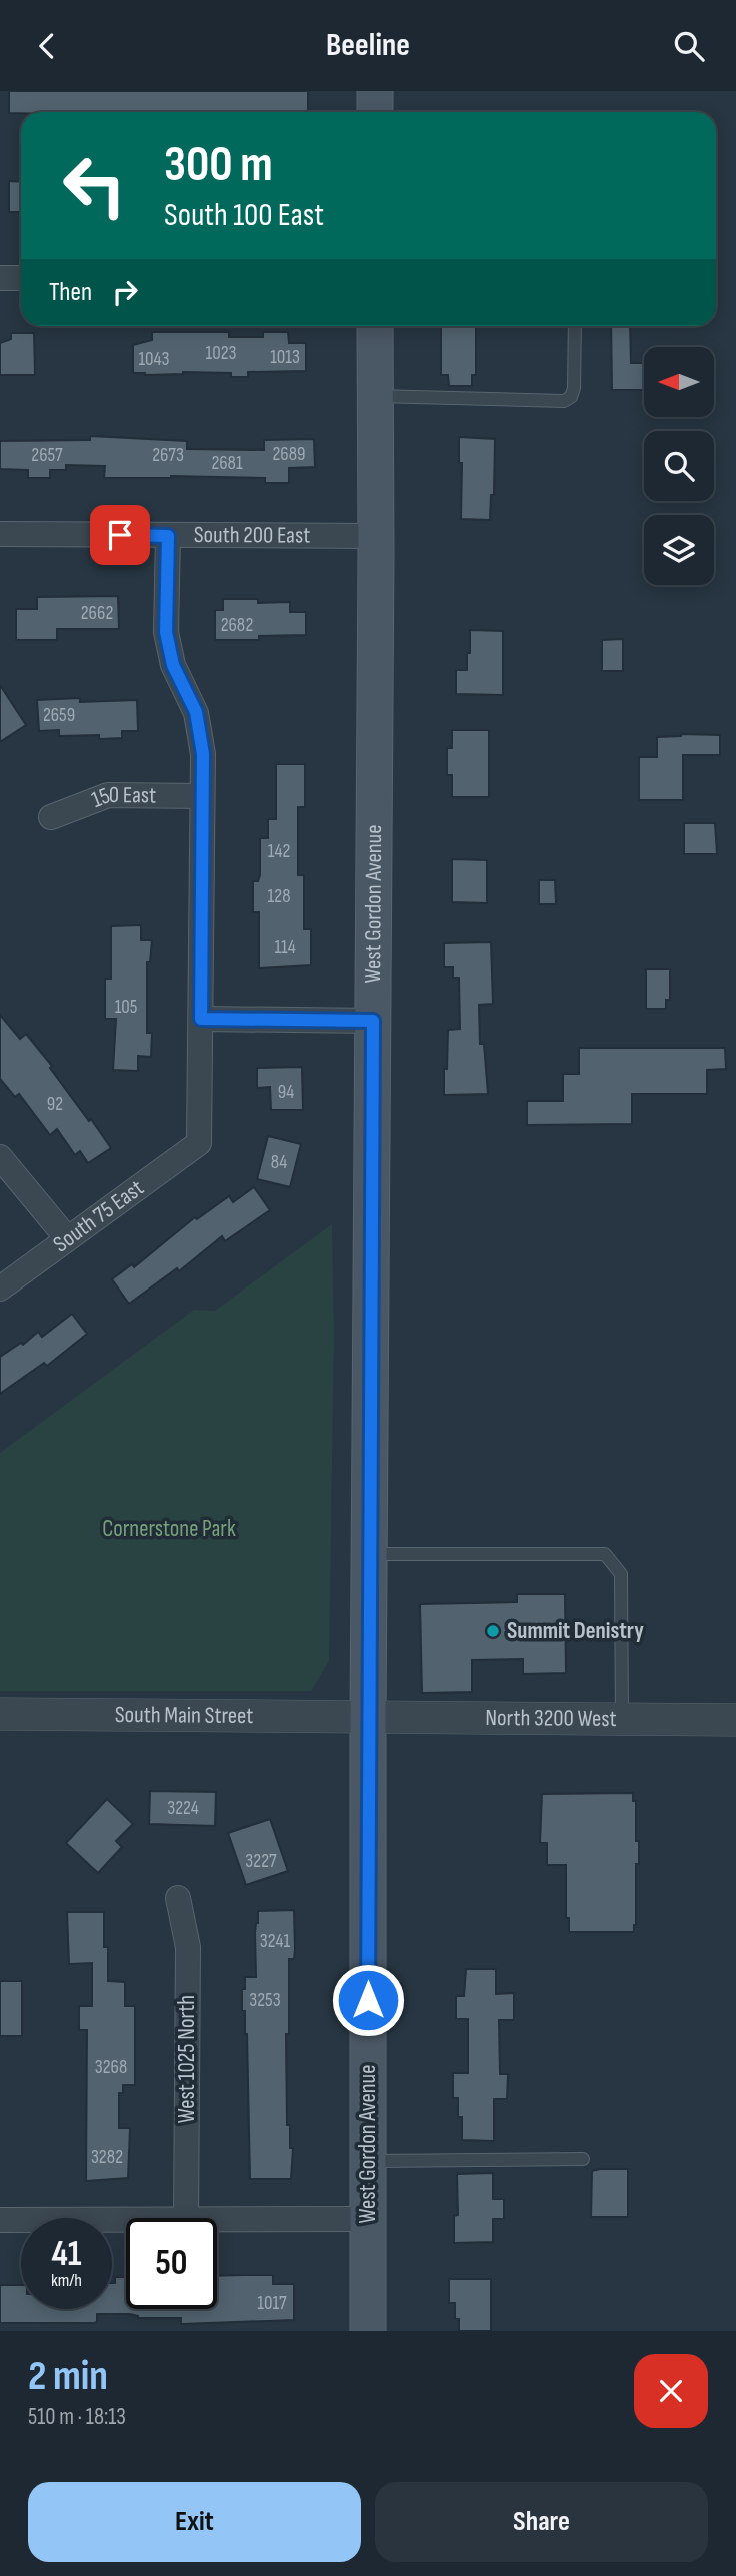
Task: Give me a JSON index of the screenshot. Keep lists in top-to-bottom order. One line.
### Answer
{"streets":{"main road":["West Gordon Avenue"],"street":["South 200 East","150 East","South 75 East","South Main Street","North 3200 West","West 1025 North"]},"crossings":[["South 200 East","West Gordon Avenue"],["West Gordon Avenue","South Main Street"],["West Gordon Avenue","North 3200 West"],["South Main Street","North 3200 West"]],"parks":["Cornerstone Park"],"places":["Summit Denistry"],"house_numbers":["1023","1013","1043","2689","2657","2673","2681","2662","2682","2659","142","128","114","105","94","92","84","3224","3227","3241","3253","3268","3282","1017"],"north":"left","page":{"header":"Beeline","turn":["300 m","South 100 East"],"then":"Then","speed":"41 km/h","limit":"50","heading":["2 min","510 m · 18:13"],"buttons":["Exit","Share"]}}
